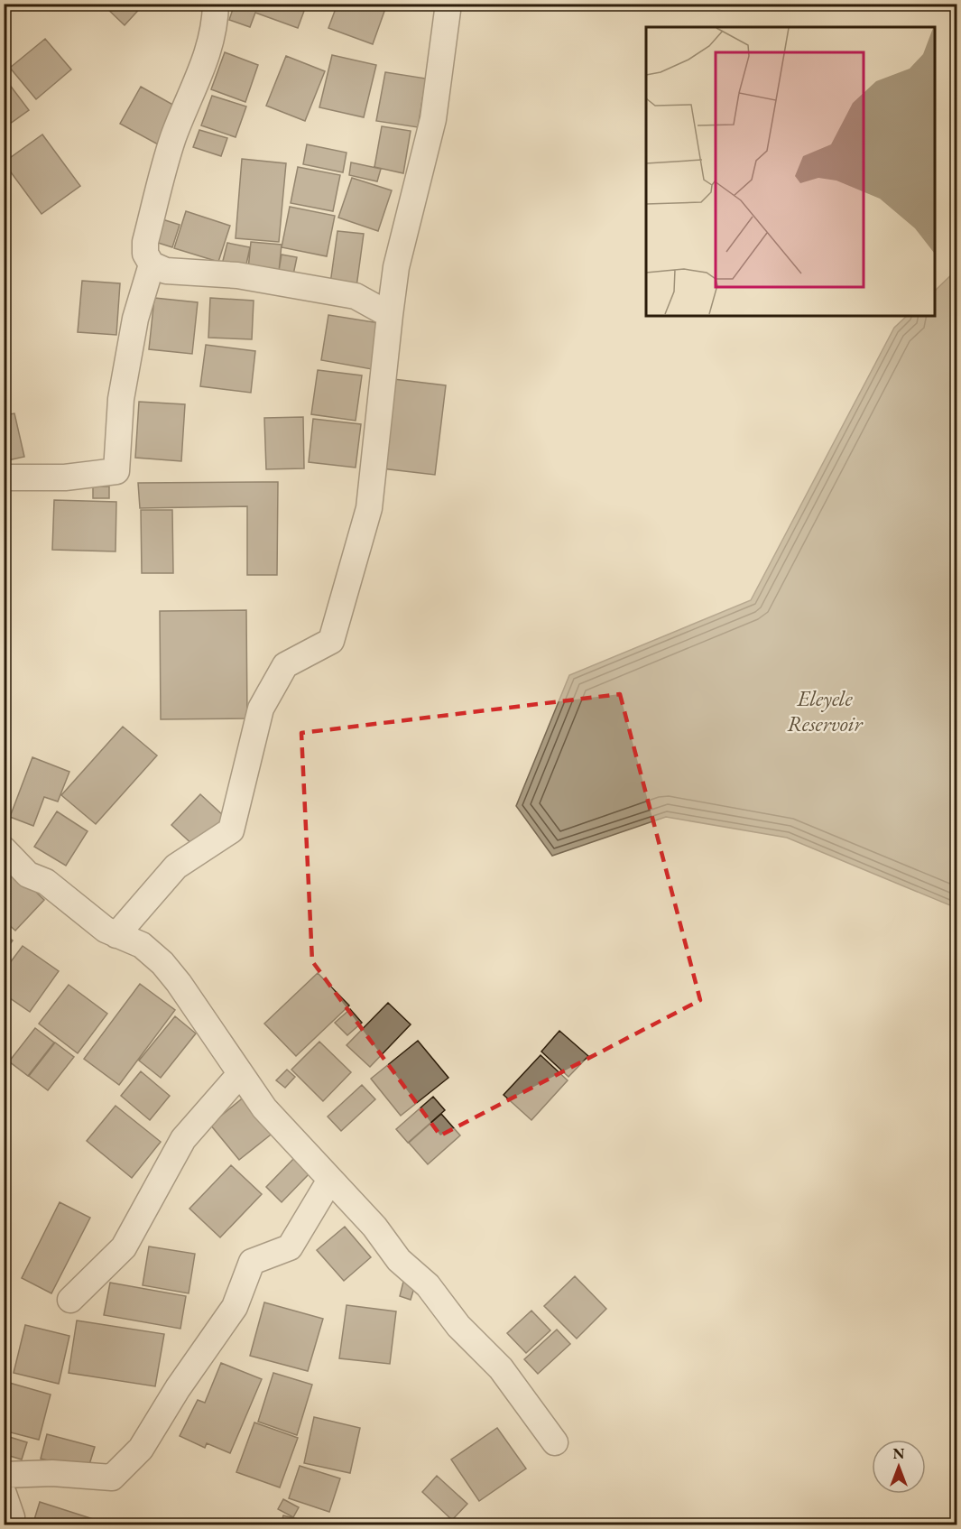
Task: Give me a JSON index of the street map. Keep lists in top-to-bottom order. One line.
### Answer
{"water":["Eleyele Reservoir"],"north":"top"}
